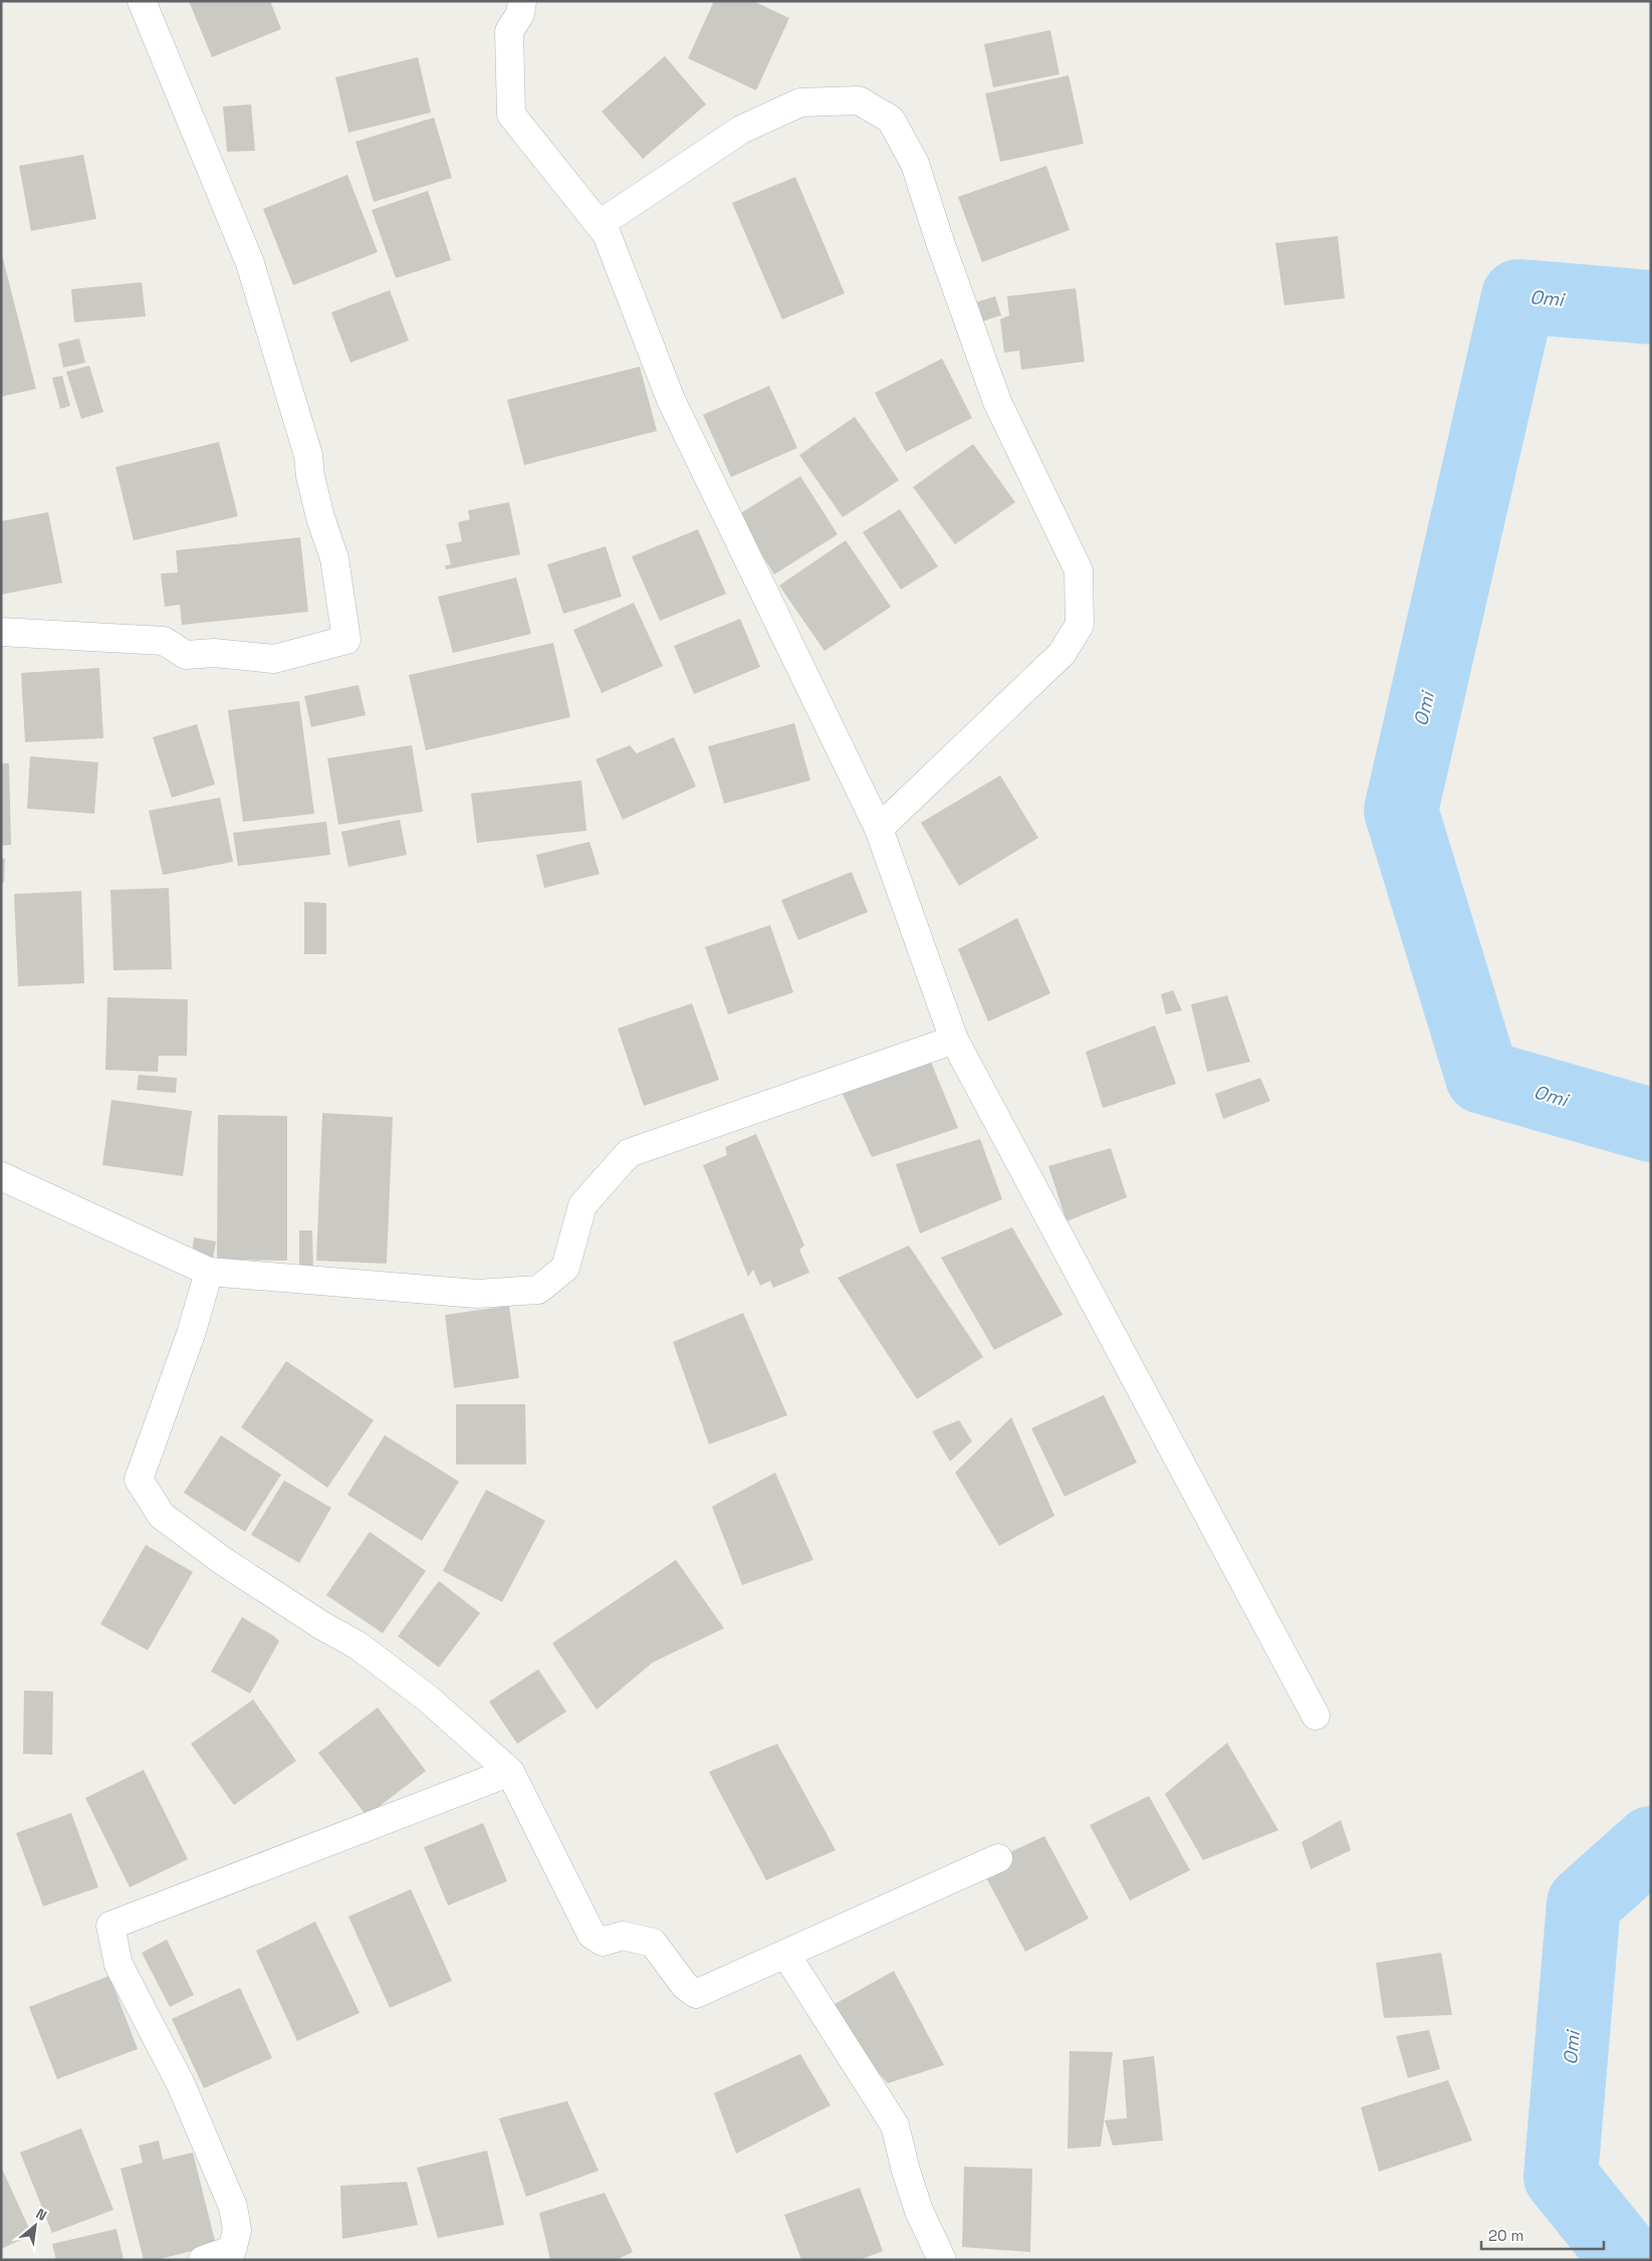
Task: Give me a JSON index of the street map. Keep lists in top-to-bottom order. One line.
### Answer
{"water":["Omi"],"scale_bar":"20 m","north":"top right"}
